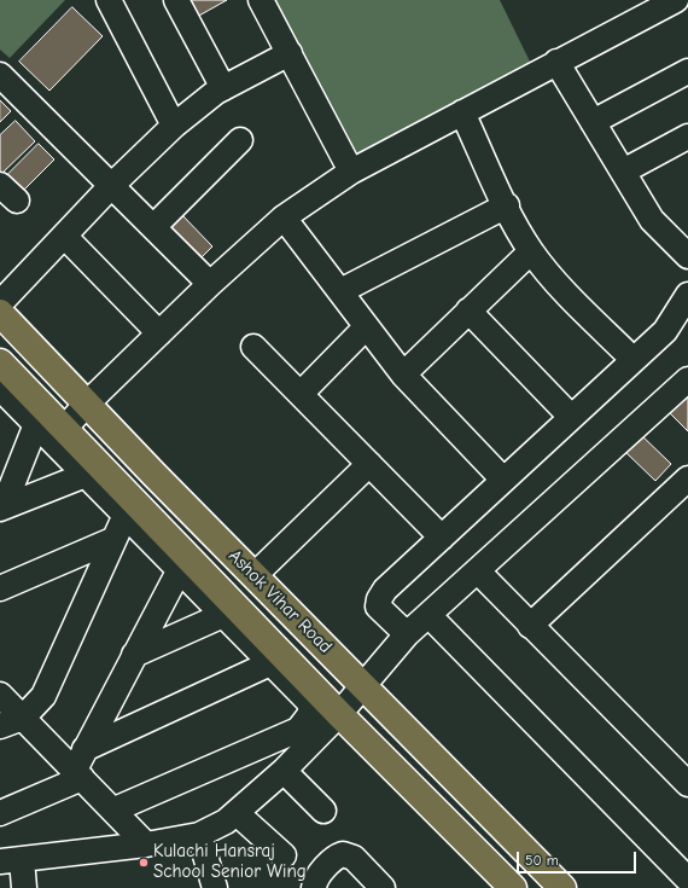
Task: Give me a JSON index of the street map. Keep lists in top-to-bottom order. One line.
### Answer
{"streets":{"main road":["Ashok Vihar Road"]},"places":["Kulachi Hansraj School Senior Wing"],"scale_bar":"50 m"}
